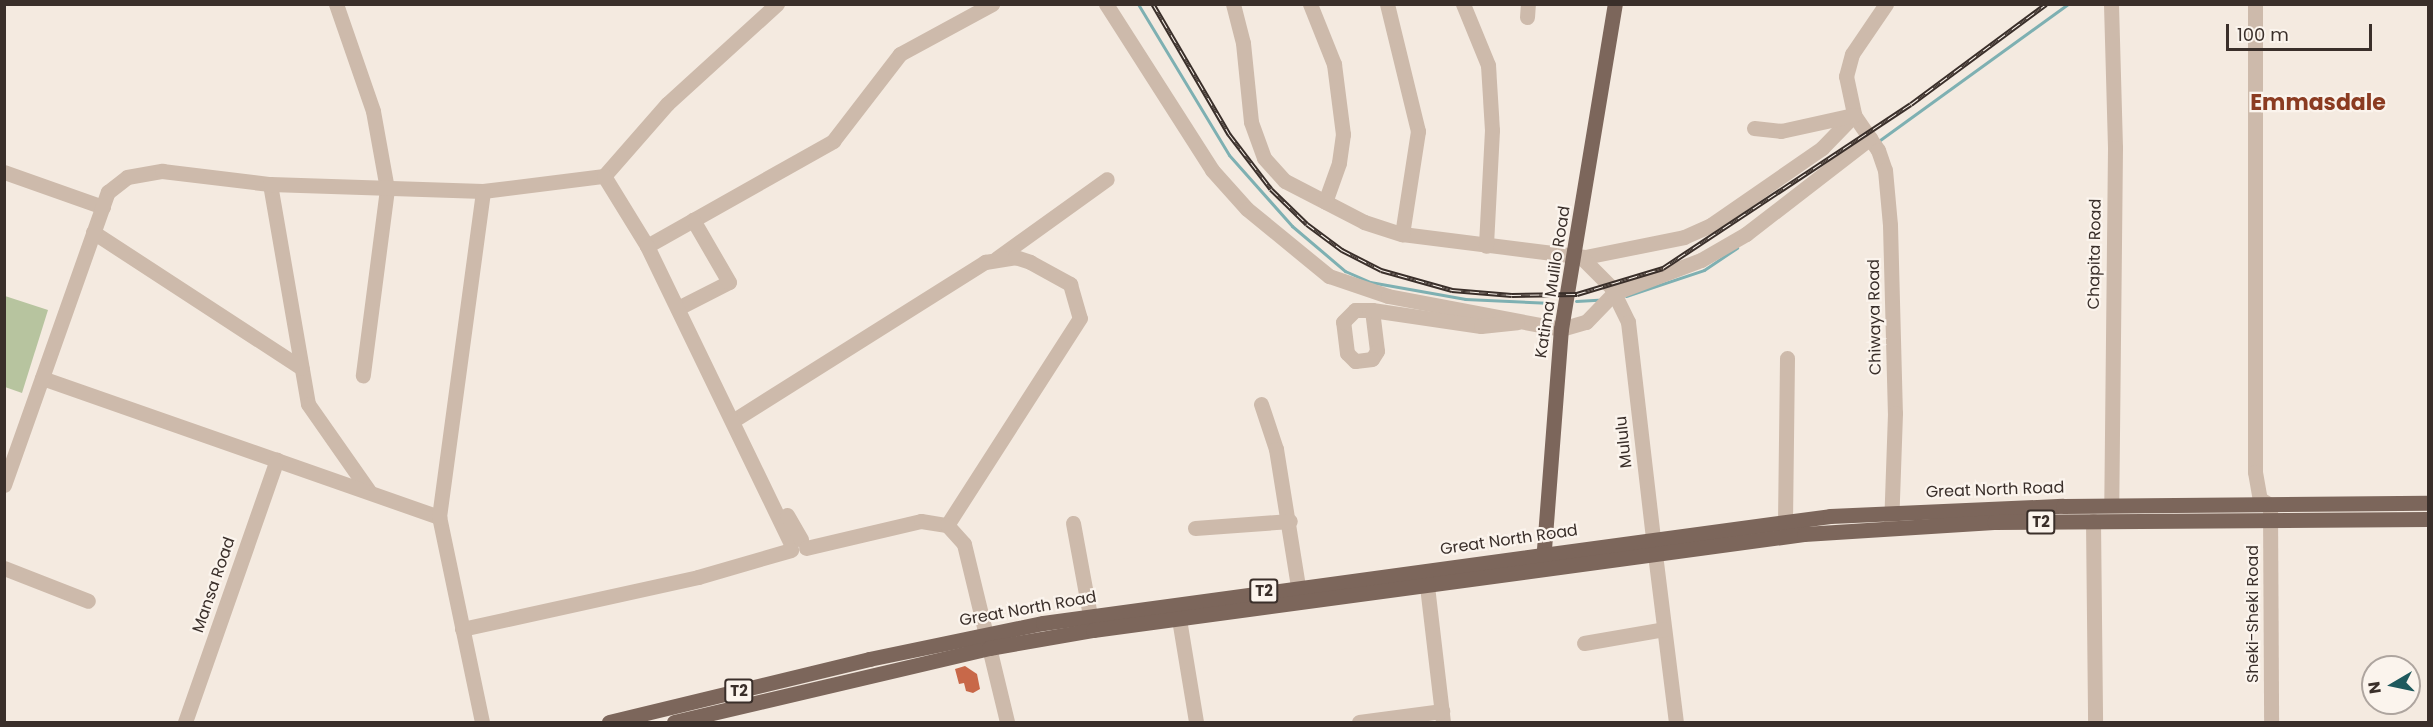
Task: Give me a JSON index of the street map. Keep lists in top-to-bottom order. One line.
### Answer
{"streets":{"main road":["Katima Mulilo Road","Great North Road","T2"],"street":["Chapita Road","Chiwaya Road","Mululu","Mansa Road","Sheki-Sheki Road"]},"crossings":[["Chapita Road","Great North Road"],["Katima Mulilo Road","Mululu"],["Katima Mulilo Road","Great North Road"],["Chiwaya Road","Great North Road"],["Mululu","Great North Road"],["Great North Road","Sheki-Sheki Road"]],"districts":["Emmasdale"],"scale_bar":"100 m","north":"left"}
